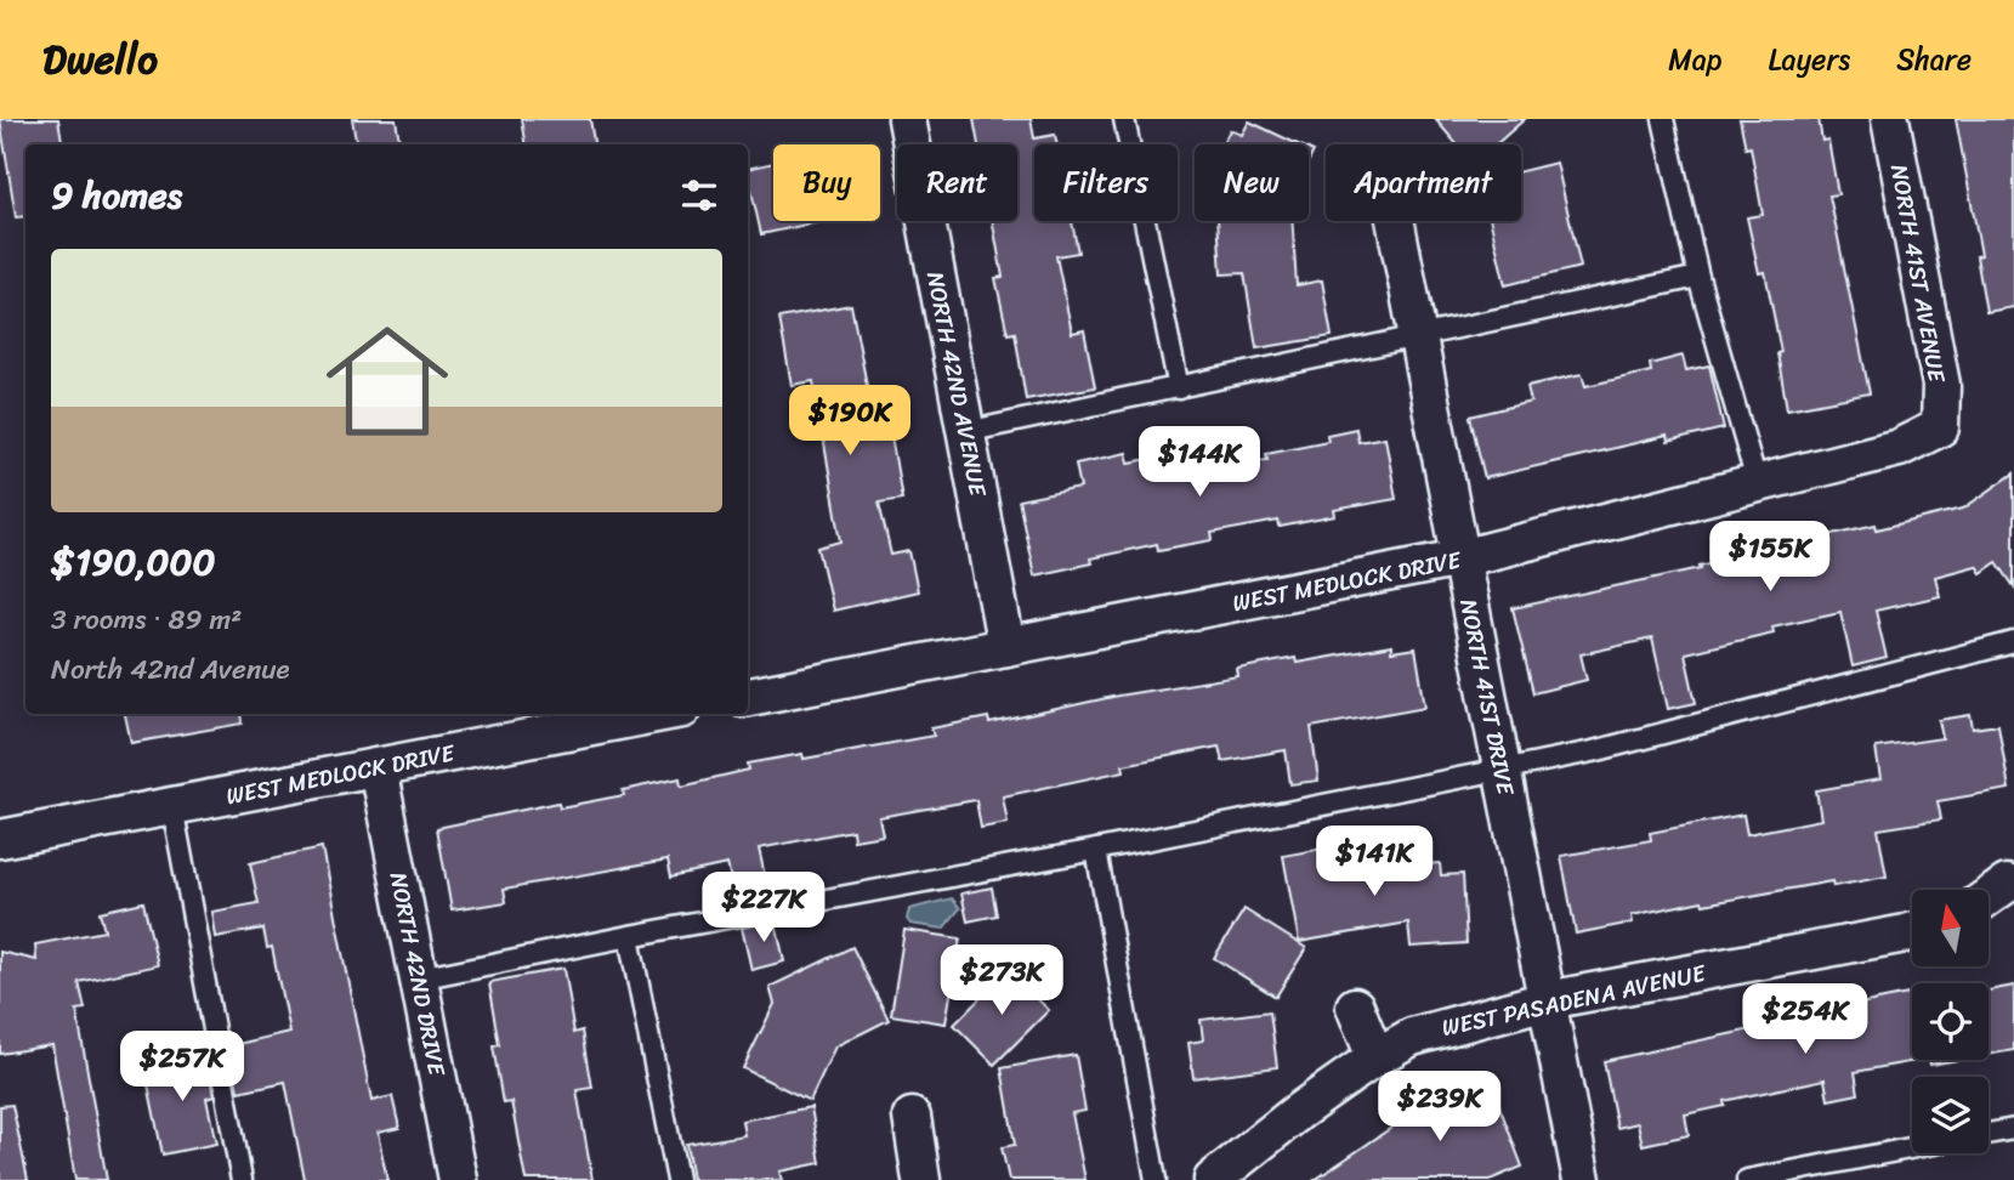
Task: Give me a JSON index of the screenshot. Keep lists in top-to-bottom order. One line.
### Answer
{"streets":{"street":["NORTH 41ST AVENUE","NORTH 42ND AVENUE","WEST MEDLOCK DRIVE","NORTH 41ST DRIVE","NORTH 42ND DRIVE","WEST PASADENA AVENUE"]},"crossings":[["NORTH 41ST AVENUE","WEST MEDLOCK DRIVE"],["NORTH 42ND AVENUE","WEST MEDLOCK DRIVE"],["WEST MEDLOCK DRIVE","NORTH 41ST DRIVE"],["WEST MEDLOCK DRIVE","NORTH 42ND DRIVE"],["NORTH 41ST DRIVE","WEST PASADENA AVENUE"]],"north":"top","page":{"header":"Dwello","nav":["Map","Layers","Share"],"chip":["Buy","Rent","Filters","New","Apartment"],"heading":"9 homes","list":[{"name":"$190,000","note":"3 rooms · 89 m² · North 42nd Avenue"}],"price":["$190K","$144K","$155K","$141K","$227K","$273K","$254K","$257K","$239K"]}}
